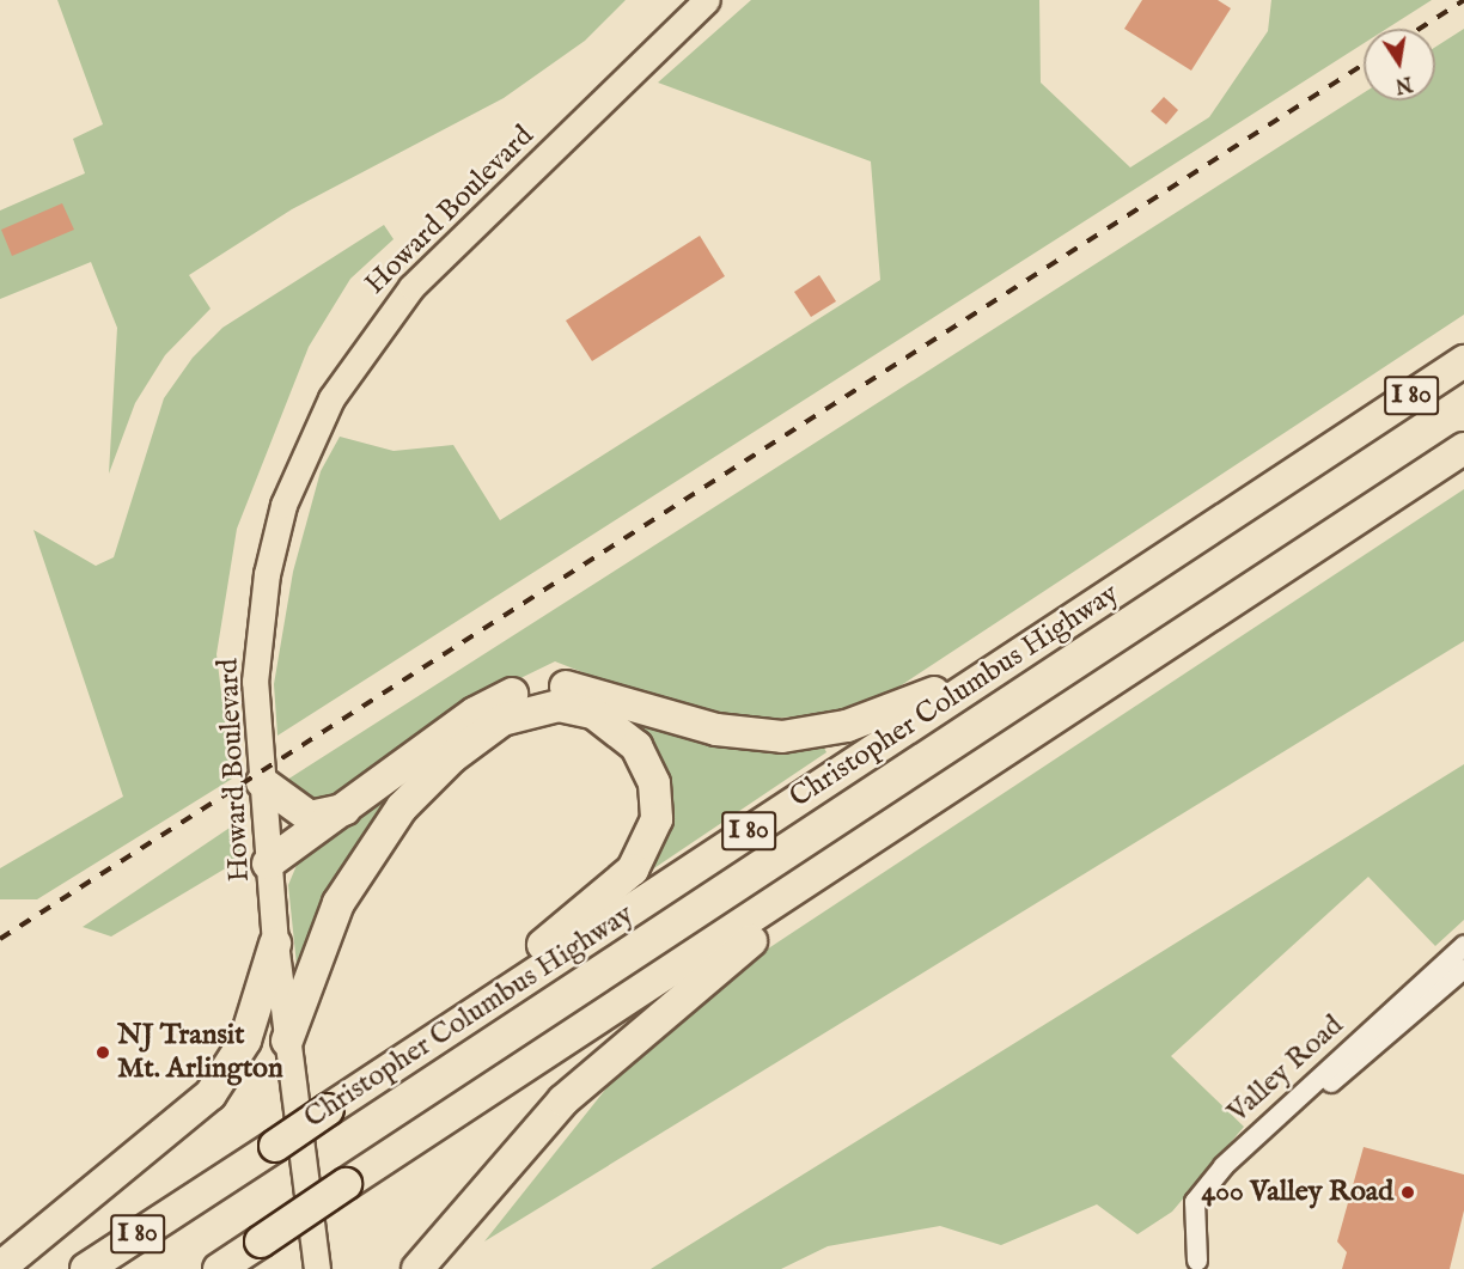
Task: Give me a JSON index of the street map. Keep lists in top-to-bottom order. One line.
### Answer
{"streets":{"highway":["I 80","Christopher Columbus Highway"],"main road":["Howard Boulevard"],"street":["Valley Road"]},"places":["NJ Transit Mt. Arlington","400 Valley Road"],"north":"bottom"}
